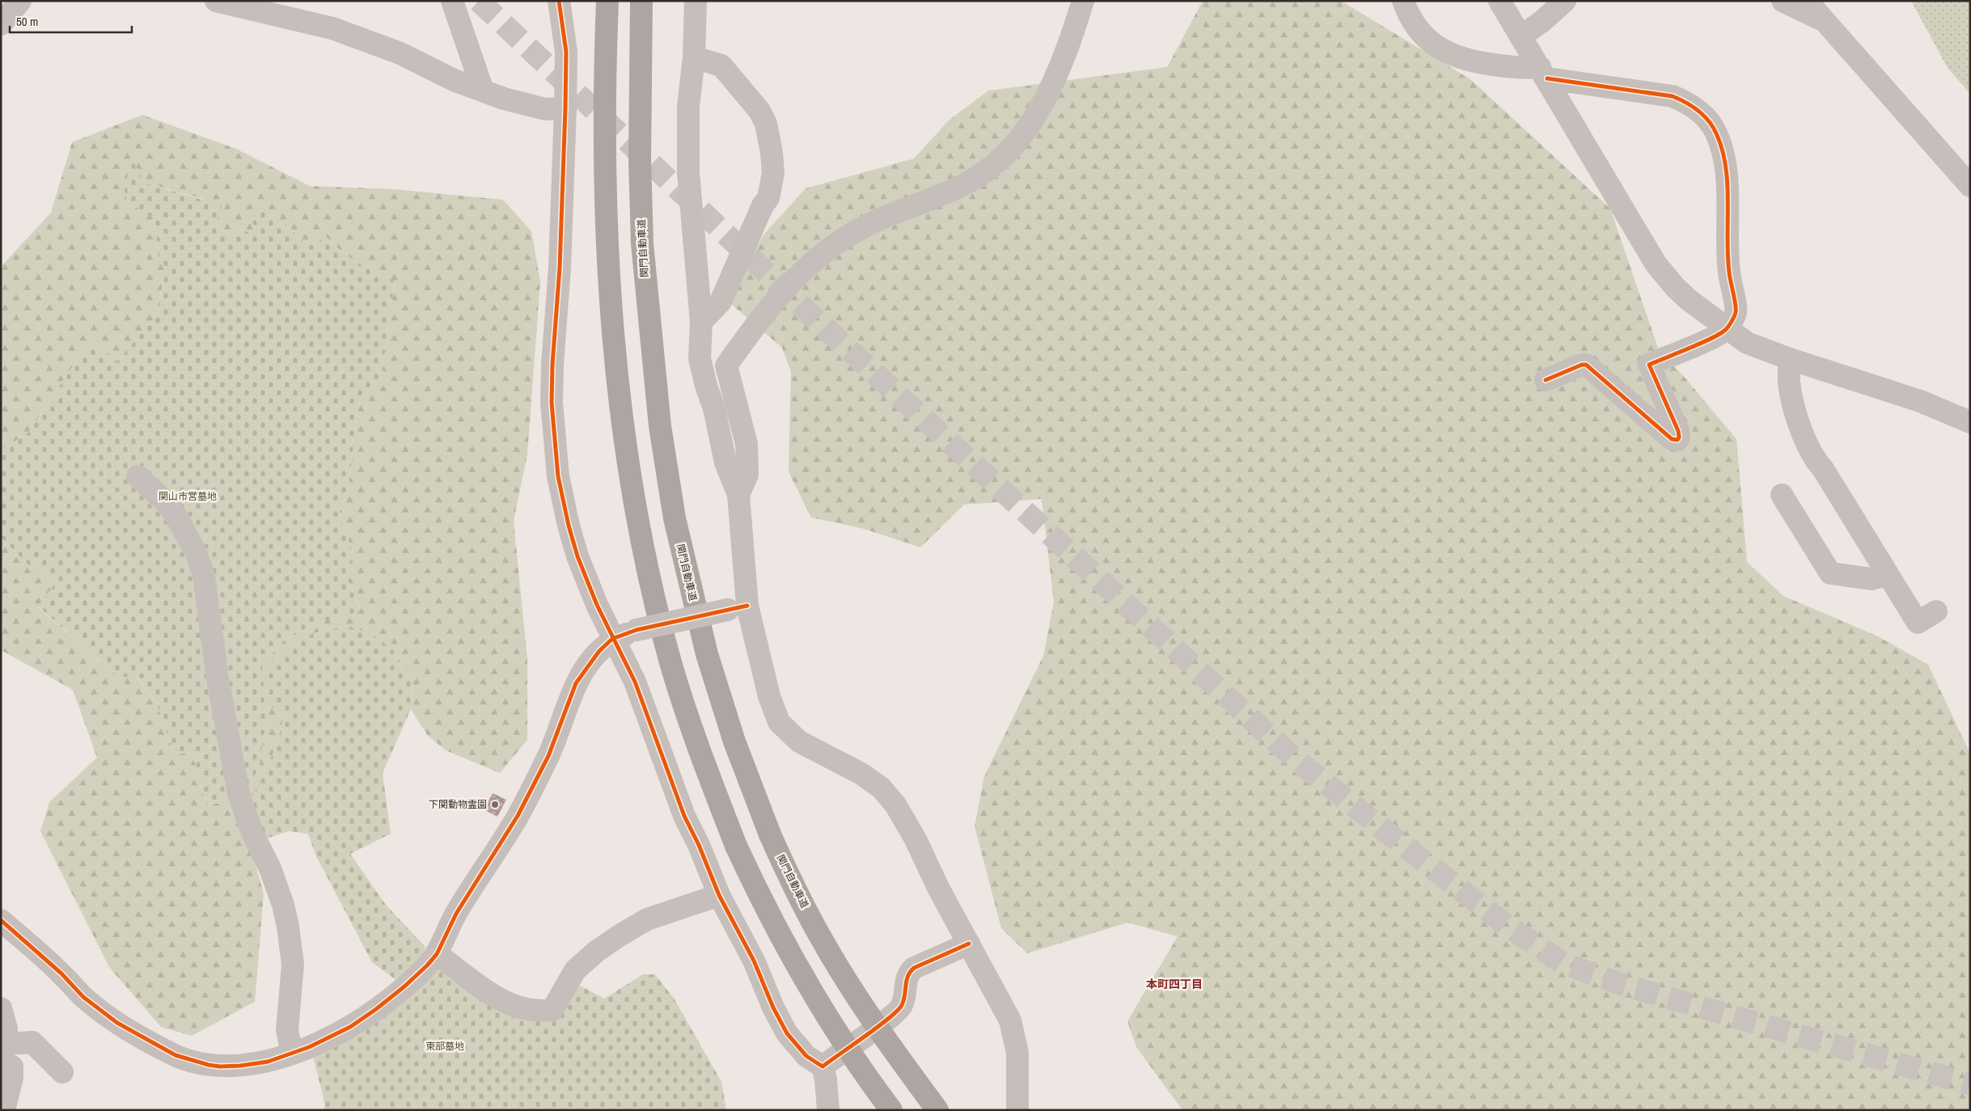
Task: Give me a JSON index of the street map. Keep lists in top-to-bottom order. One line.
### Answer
{"streets":{"highway":["関門自動車道"]},"districts":["本町四丁目"],"parks":["関山市営墓地","東部墓地"],"places":["下関動物霊園"],"scale_bar":"50 m"}
